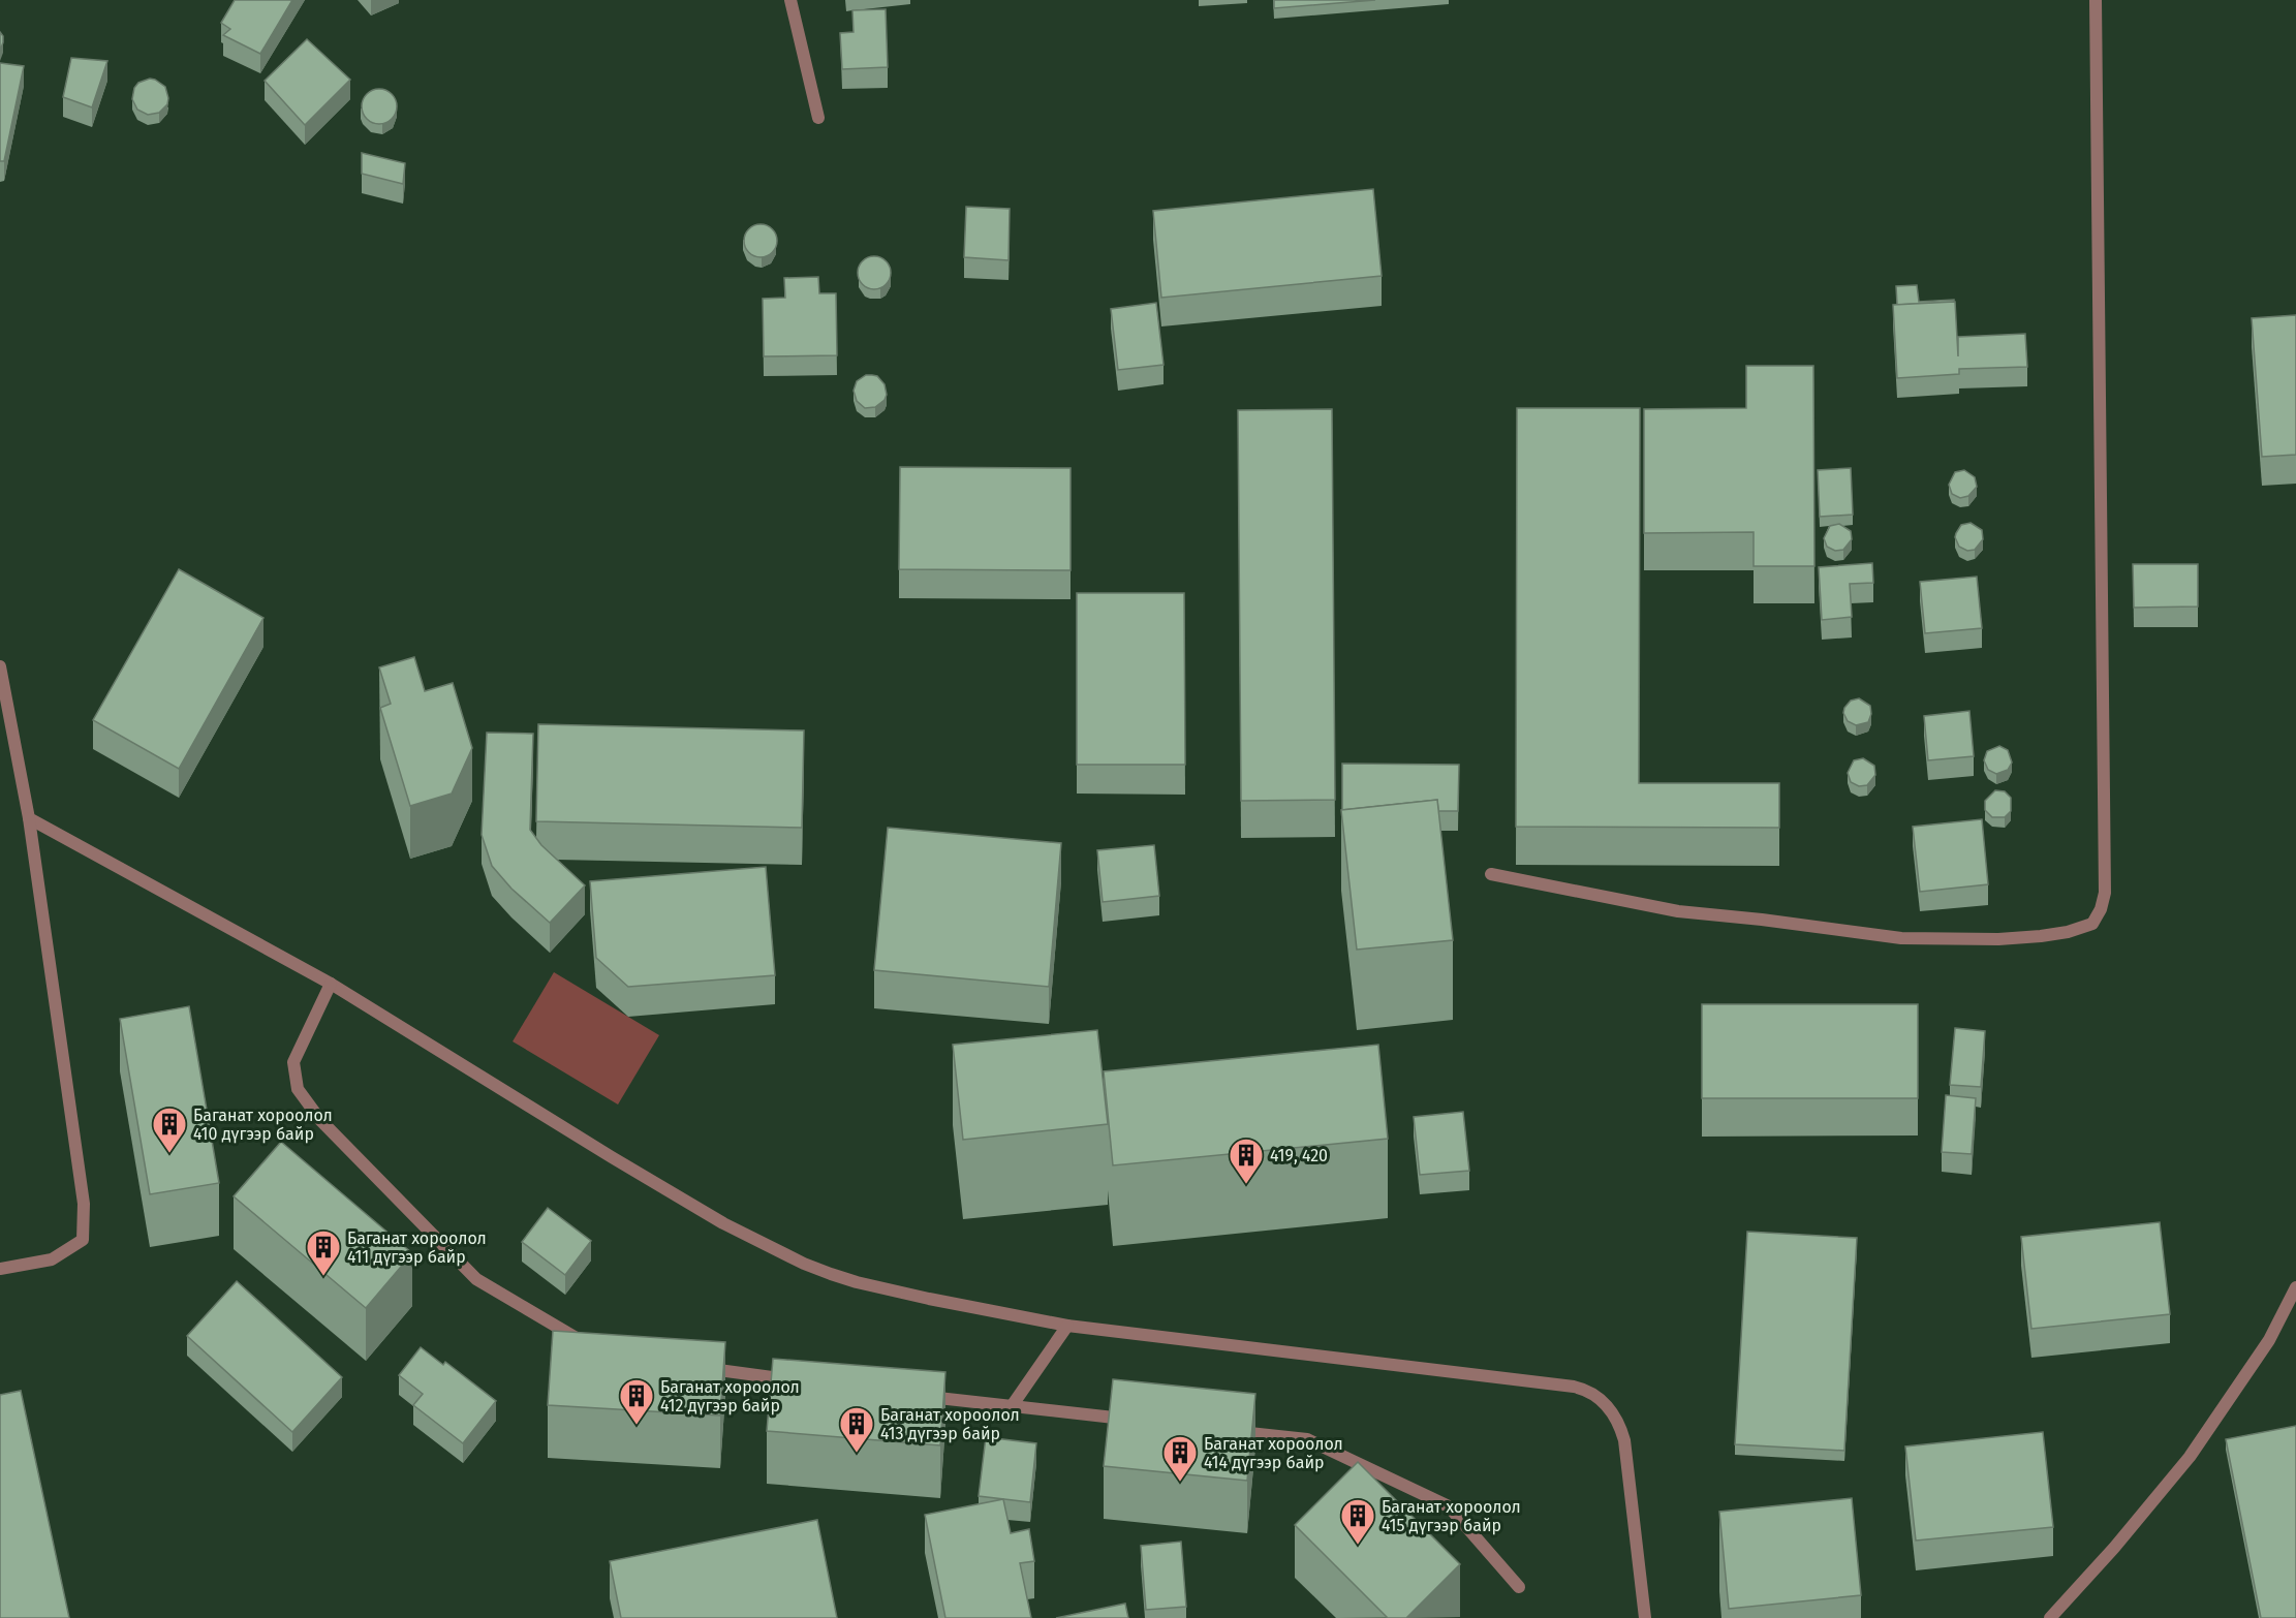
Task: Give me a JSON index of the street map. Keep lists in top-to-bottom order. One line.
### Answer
{"places":{"building":["Баганат хороолол 410 дүгээр байр","419, 420","Баганат хороолол 411 дүгээр байр","Баганат хороолол 412 дүгээр байр","Баганат хороолол 413 дүгээр байр","Баганат хороолол 414 дүгээр байр","Баганат хороолол 415 дүгээр байр"]}}
